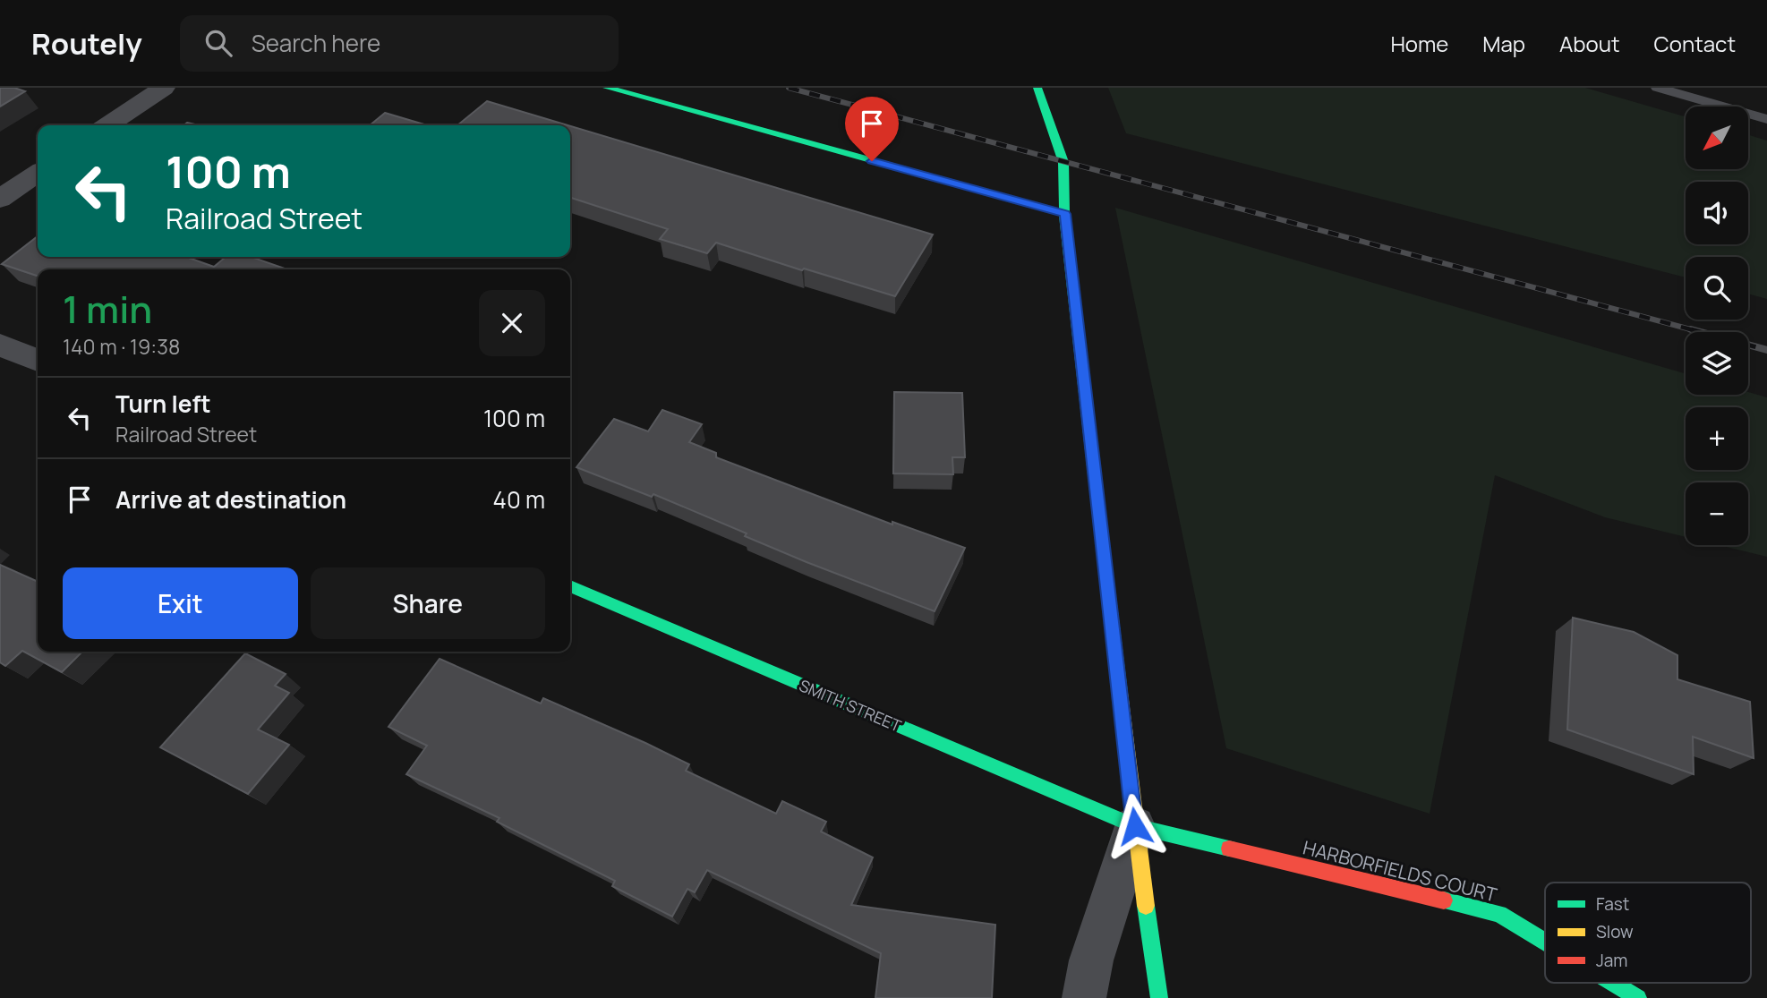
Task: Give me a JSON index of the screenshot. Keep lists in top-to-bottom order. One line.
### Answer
{"streets":{"street":["SMITH STREET","HARBORFIELDS COURT"]},"crossings":[["SMITH STREET","HARBORFIELDS COURT"]],"legend":["Fast","Slow","Jam"],"north":"bottom left","page":{"header":"Routely","search":"Search here","nav":["Home","Map","About","Contact"],"map_buttons":["+","−"],"turn":["100 m","Railroad Street"],"heading":["1 min","140 m · 19:38"],"list":[{"name":"Turn left","note":"Railroad Street","value":"100 m"},{"name":"Arrive at destination","value":"40 m"}],"buttons":["Exit","Share"]}}
